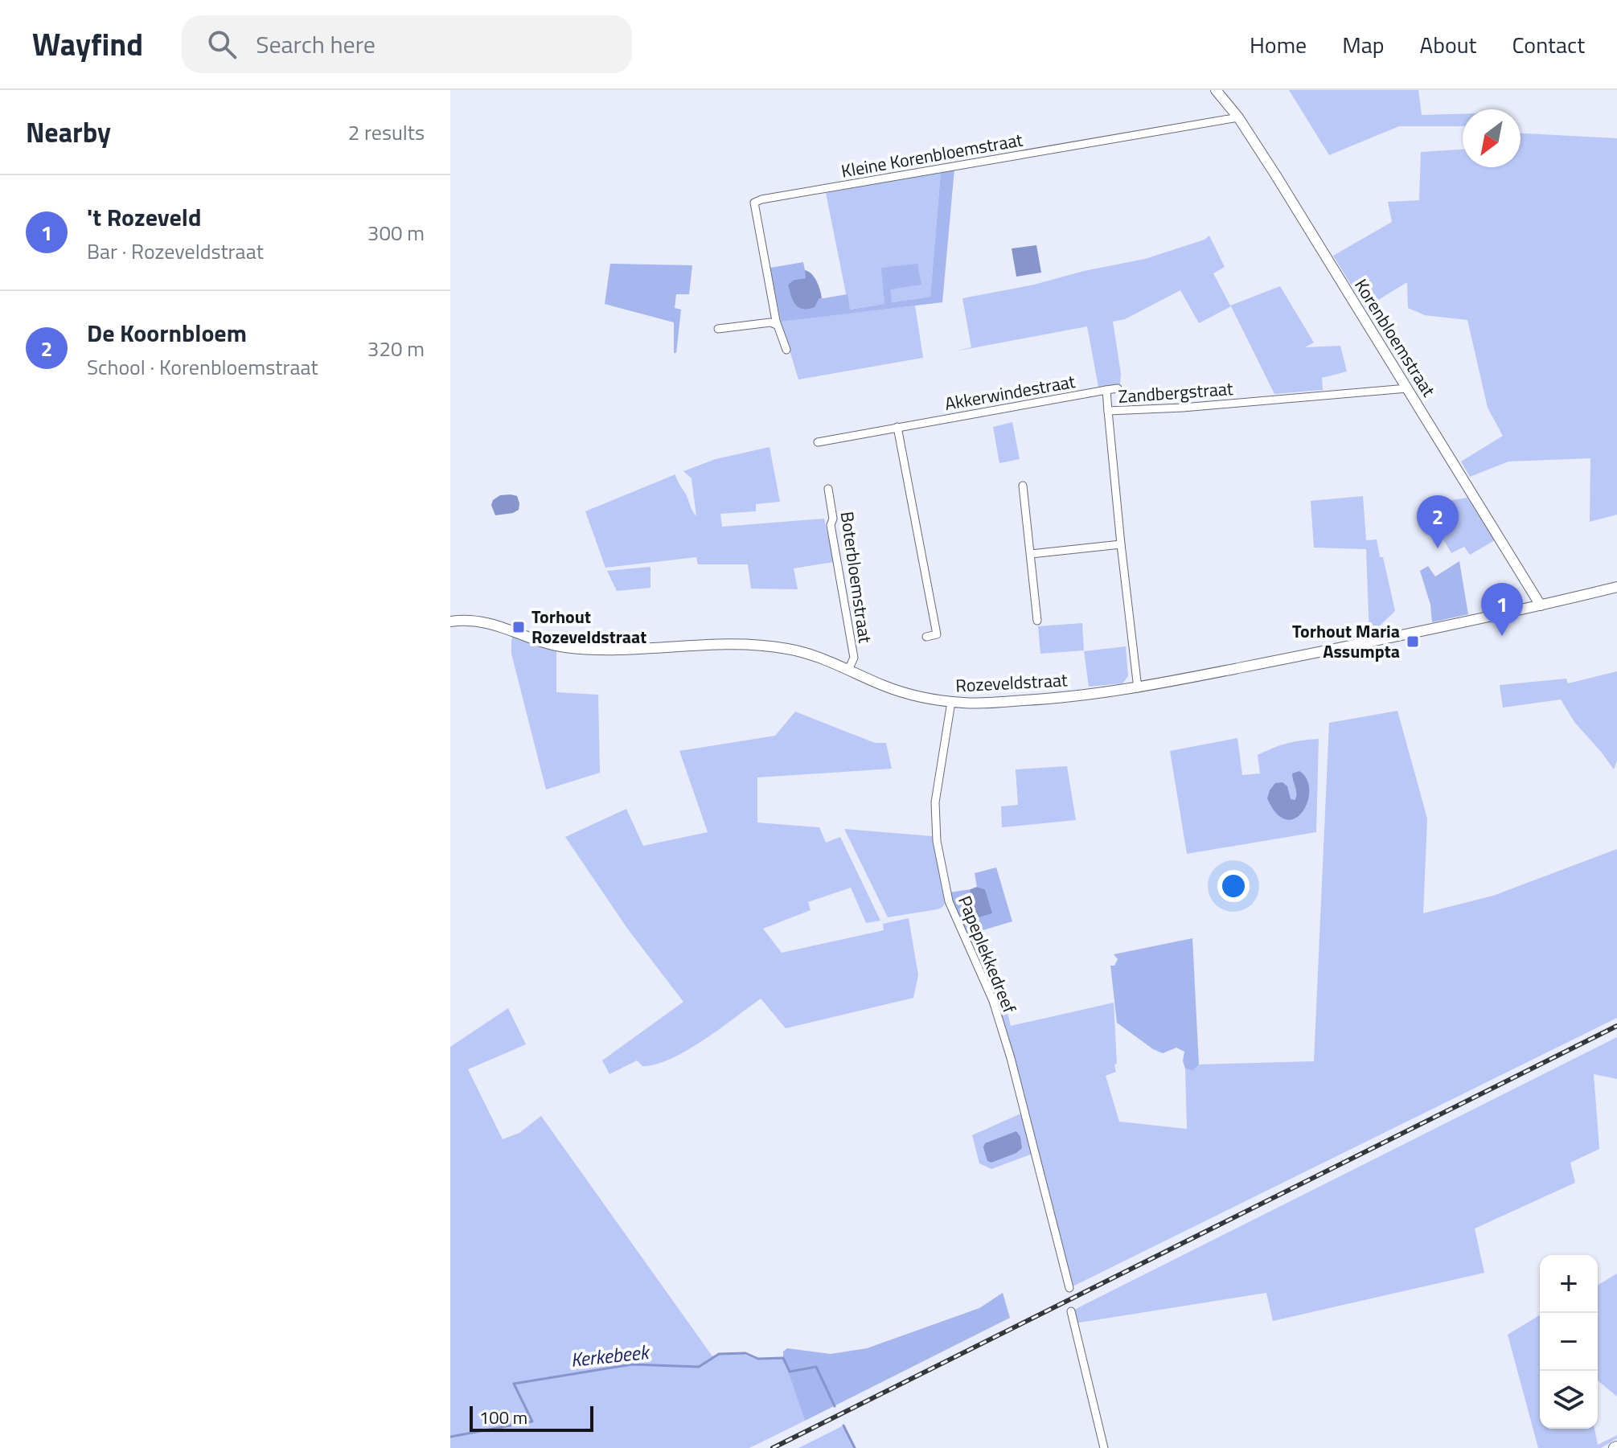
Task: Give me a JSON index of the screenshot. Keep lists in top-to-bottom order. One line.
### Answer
{"streets":{"street":["Kleine Korenbloemstraat","Korenbloemstraat","Akkerwindestraat","Zandbergstraat","Boterbloemstraat","Rozeveldstraat","Papeplekkedreef"]},"crossings":[["Kleine Korenbloemstraat","Korenbloemstraat"],["Korenbloemstraat","Zandbergstraat"],["Korenbloemstraat","Rozeveldstraat"],["Akkerwindestraat","Zandbergstraat"],["Zandbergstraat","Rozeveldstraat"],["Boterbloemstraat","Rozeveldstraat"],["Rozeveldstraat","Papeplekkedreef"]],"water":["Kerkebeek"],"places":{"transit":["Torhout Rozeveldstraat","Torhout Maria Assumpta"]},"scale_bar":"100 m","north":"bottom left","page":{"header":"Wayfind","search":"Search here","nav":["Home","Map","About","Contact"],"heading":["Nearby","2 results"],"list":[{"mark":"1","name":"'t Rozeveld","note":"Bar · Rozeveldstraat","value":"300 m"},{"mark":"2","name":"De Koornbloem","note":"School · Korenbloemstraat","value":"320 m"}],"pins":["2","1"],"map_buttons":["+","−"],"scale":"100 m"}}
